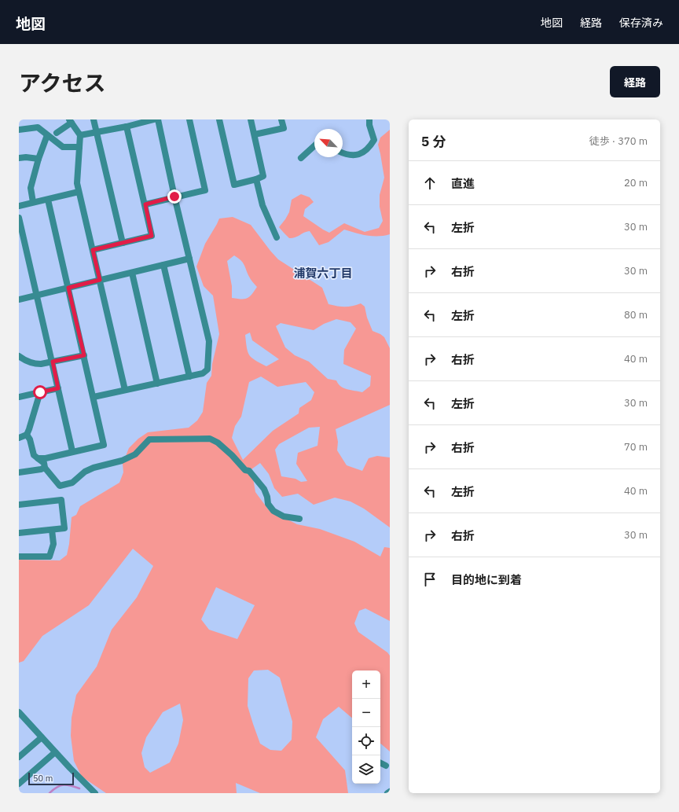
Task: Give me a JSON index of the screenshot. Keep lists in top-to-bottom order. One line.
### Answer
{"districts":["浦賀六丁目"],"scale_bar":"50 m","north":"top left","page":{"header":"地図","nav":["地図","経路","保存済み"],"title":"アクセス","buttons":"経路","heading":["5 分","徒歩 · 370 m"],"list":[["直進","20 m"],["左折","30 m"],["右折","30 m"],["左折","80 m"],["右折","40 m"],["左折","30 m"],["右折","70 m"],["左折","40 m"],["右折","30 m"],"目的地に到着"],"map_buttons":["+","−"],"scale":"50 m"}}
